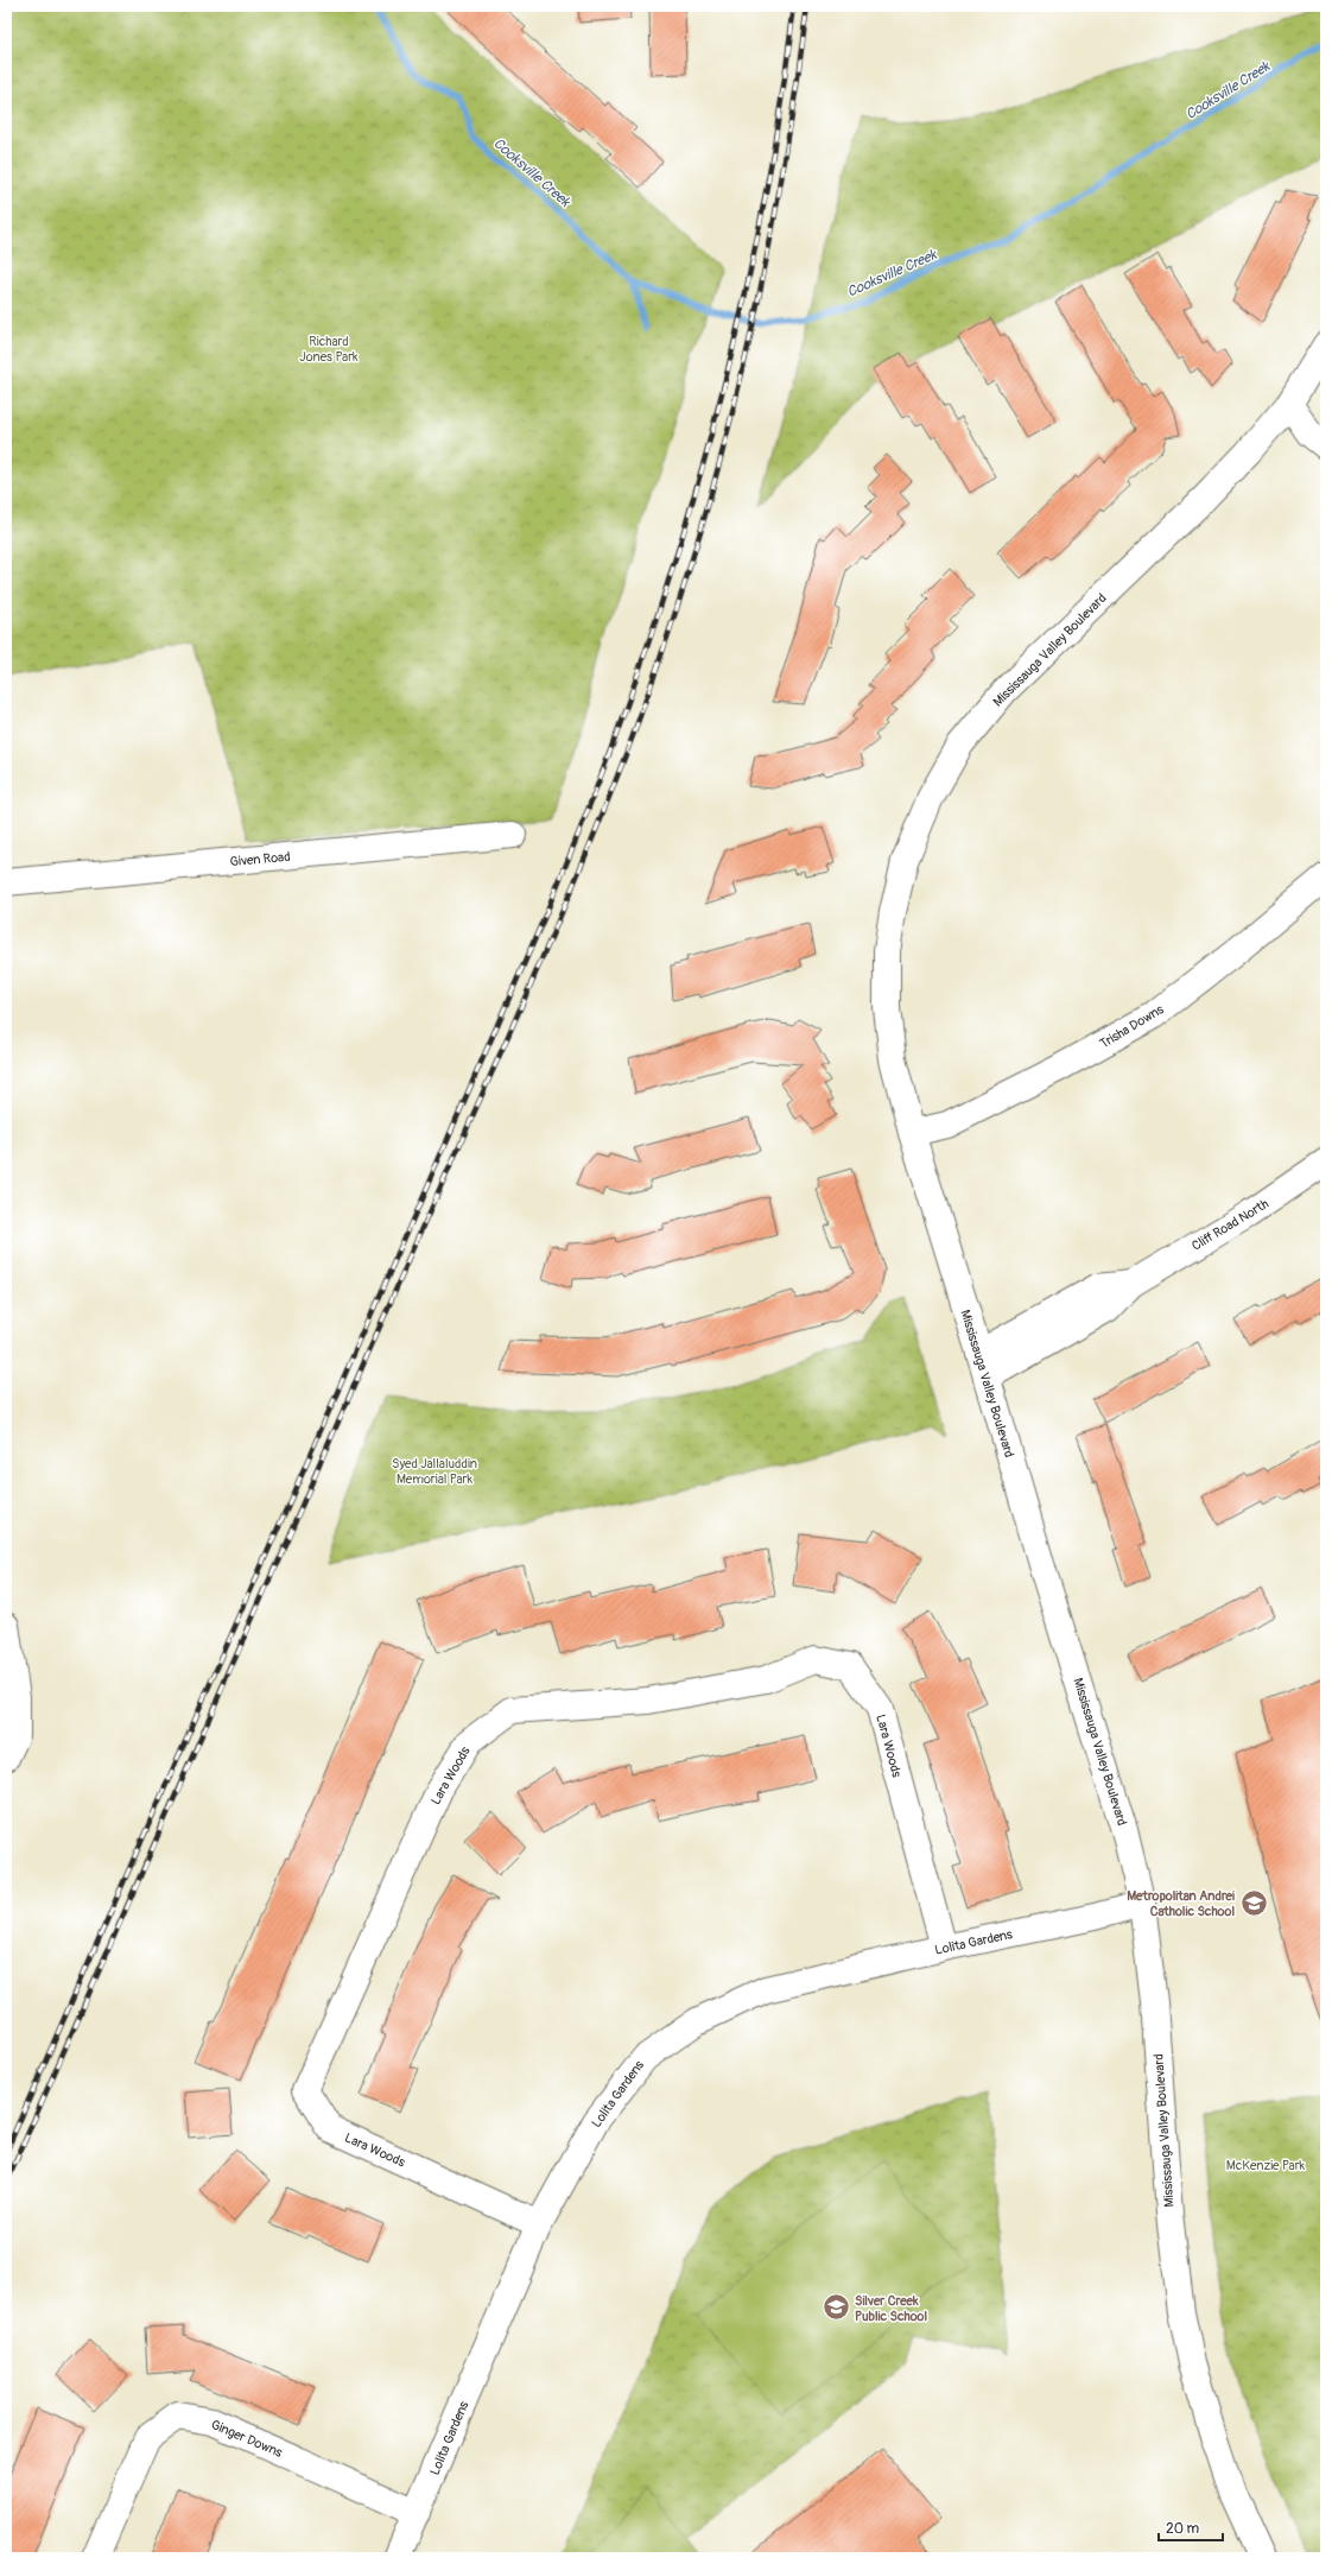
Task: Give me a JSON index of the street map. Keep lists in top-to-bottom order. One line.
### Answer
{"streets":{"street":["Mississauga Valley Boulevard","Given Road","Trisha Downs","Cliff Road North","Lara Woods","Lolita Gardens","Ginger Downs"]},"crossings":[["Mississauga Valley Boulevard","Trisha Downs"],["Mississauga Valley Boulevard","Cliff Road North"],["Mississauga Valley Boulevard","Lolita Gardens"],["Lara Woods","Lolita Gardens"],["Lolita Gardens","Ginger Downs"]],"water":["Cooksville Creek"],"parks":["Richard Jones Park","Syed Jallaluddin Memorial Park","McKenzie Park"],"places":{"school or university":["Metropolitan Andrei Catholic School","Silver Creek Public School"]},"scale_bar":"20 m"}
